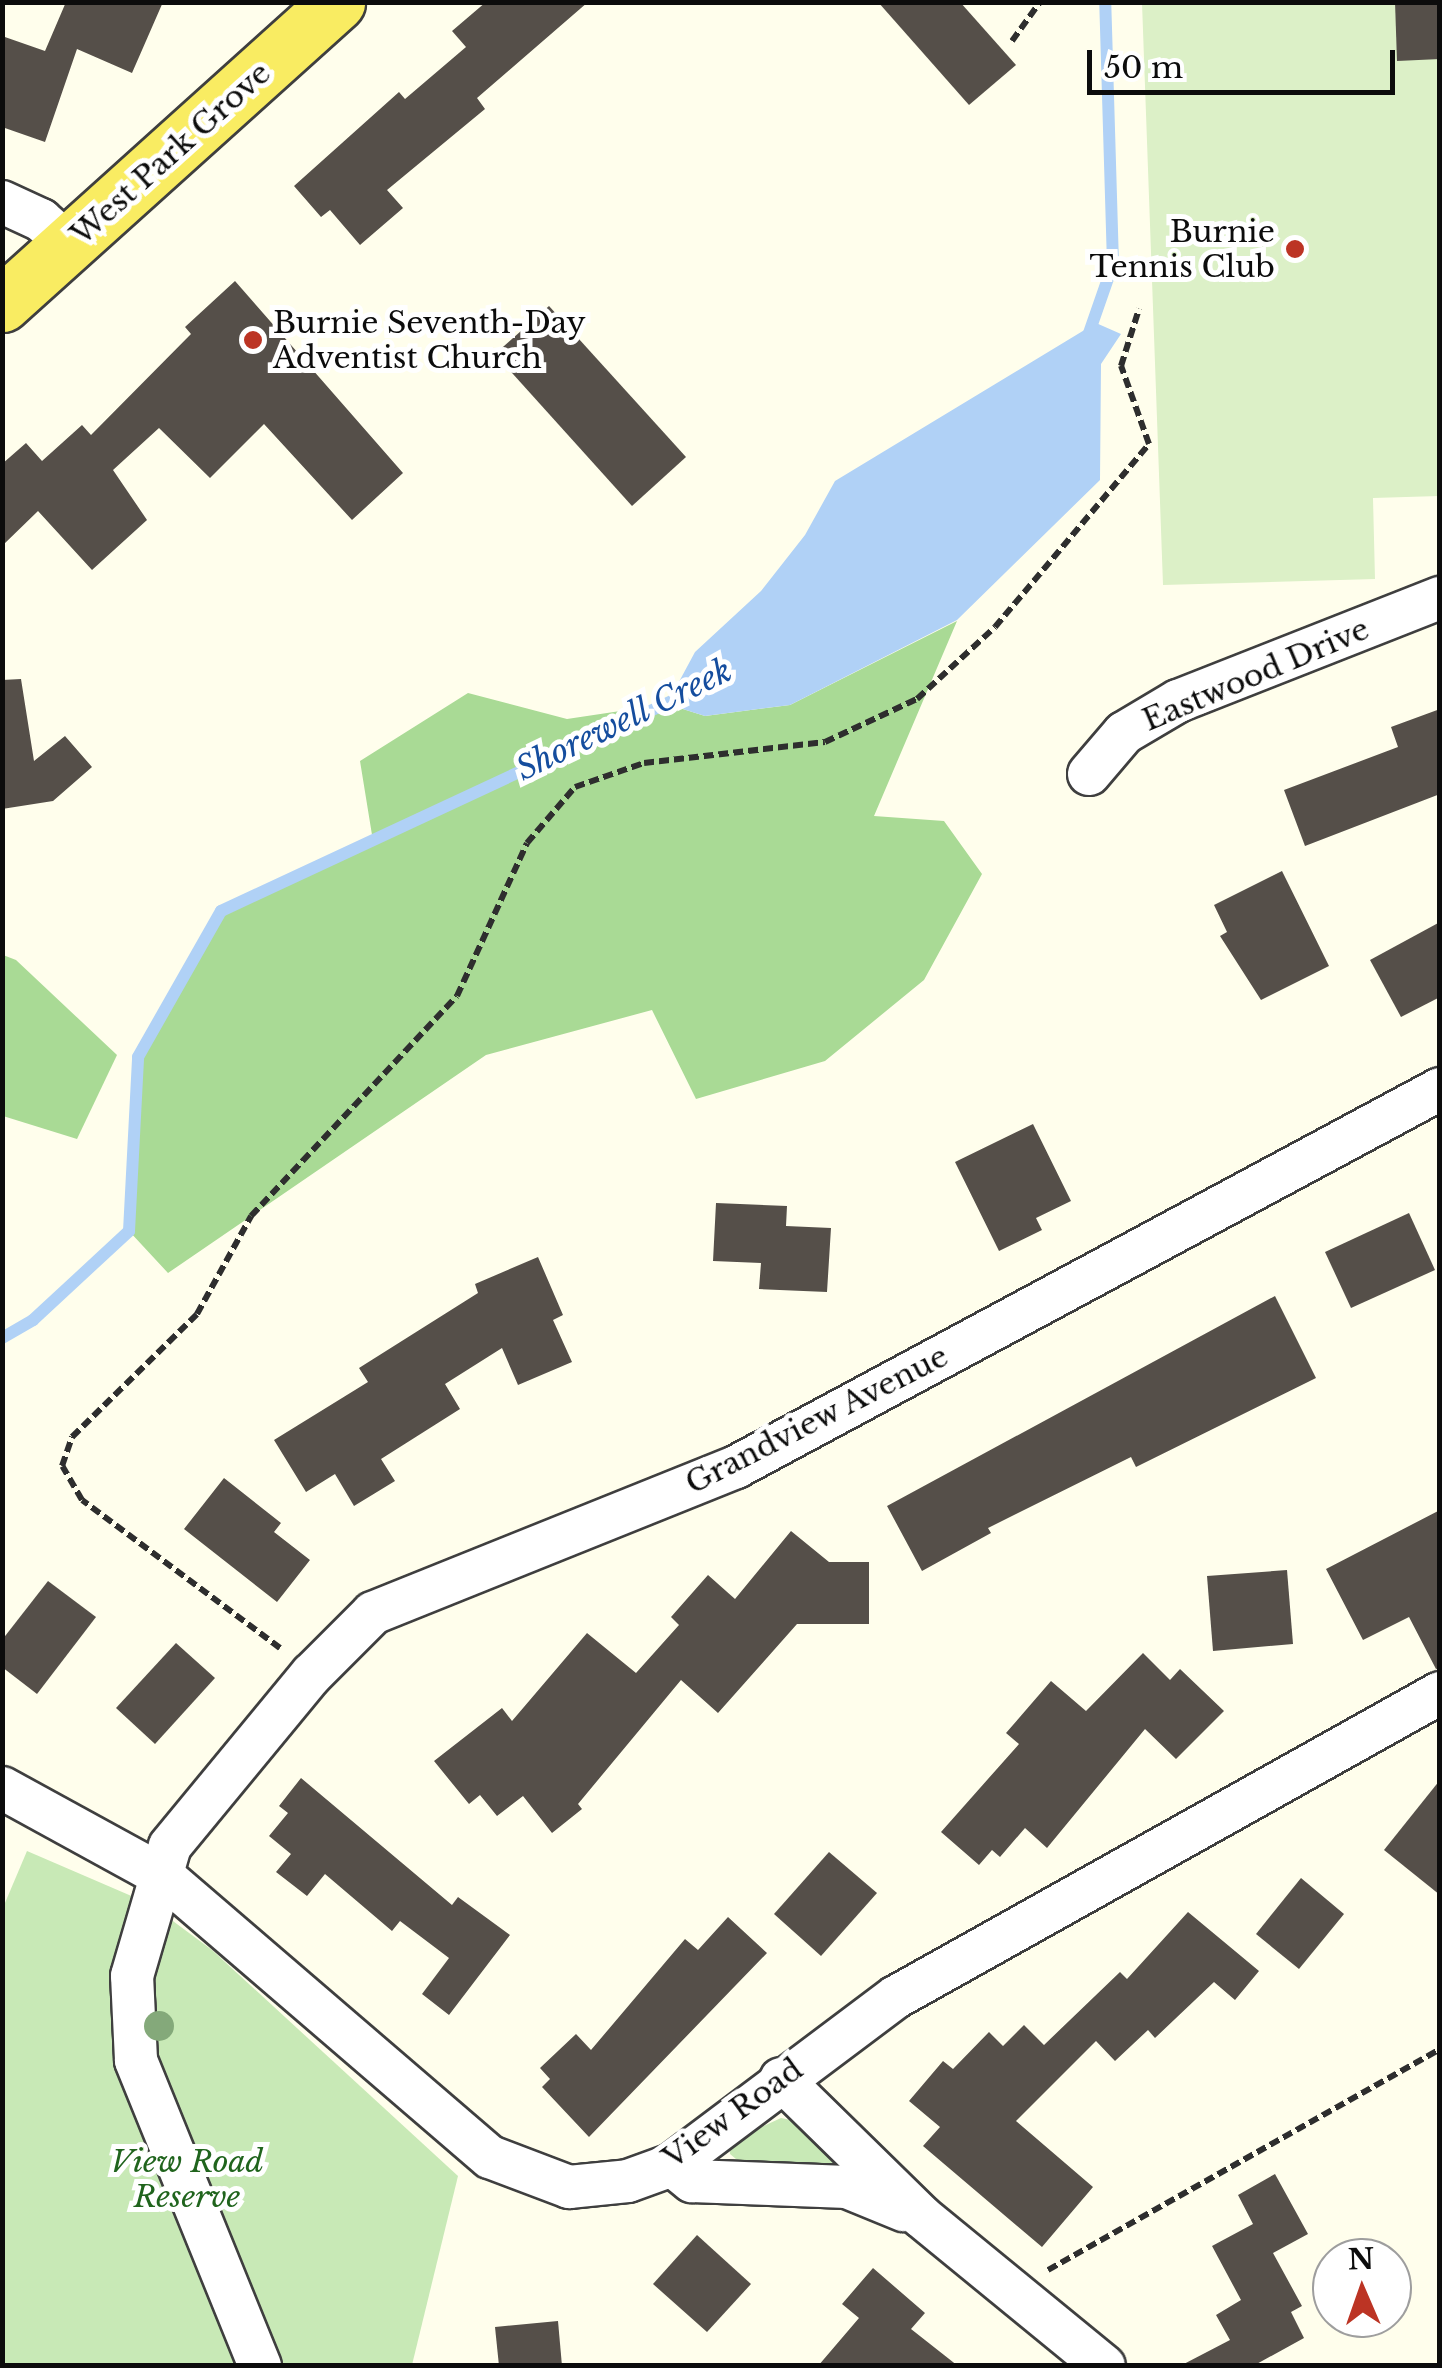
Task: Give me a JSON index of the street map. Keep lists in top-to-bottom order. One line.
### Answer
{"streets":{"main road":["West Park Grove"],"street":["Eastwood Drive","Grandview Avenue","View Road"]},"crossings":[["Grandview Avenue","View Road"]],"water":["Shorewell Creek"],"parks":["View Road Reserve"],"places":["Burnie Tennis Club","Burnie Seventh-Day Adventist Church"],"scale_bar":"50 m","north":"top"}
